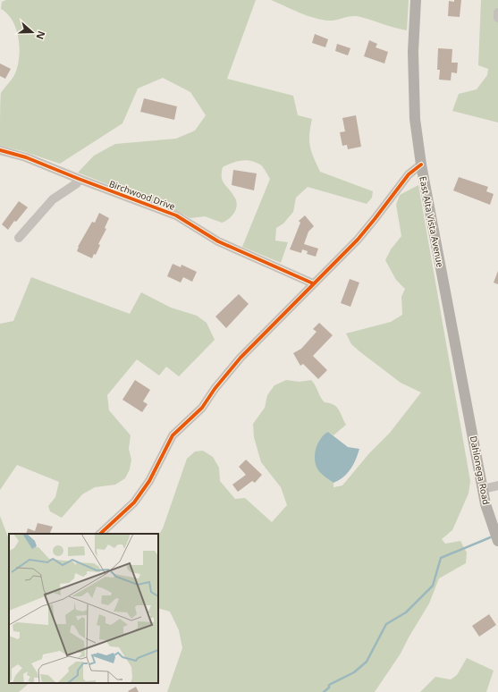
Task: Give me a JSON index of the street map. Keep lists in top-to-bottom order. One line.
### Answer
{"streets":{"main road":["East Alta Vista Avenue","Dahlonega Road"],"street":["Birchwood Drive"]},"crossings":[["East Alta Vista Avenue","Dahlonega Road"]],"north":"right"}
